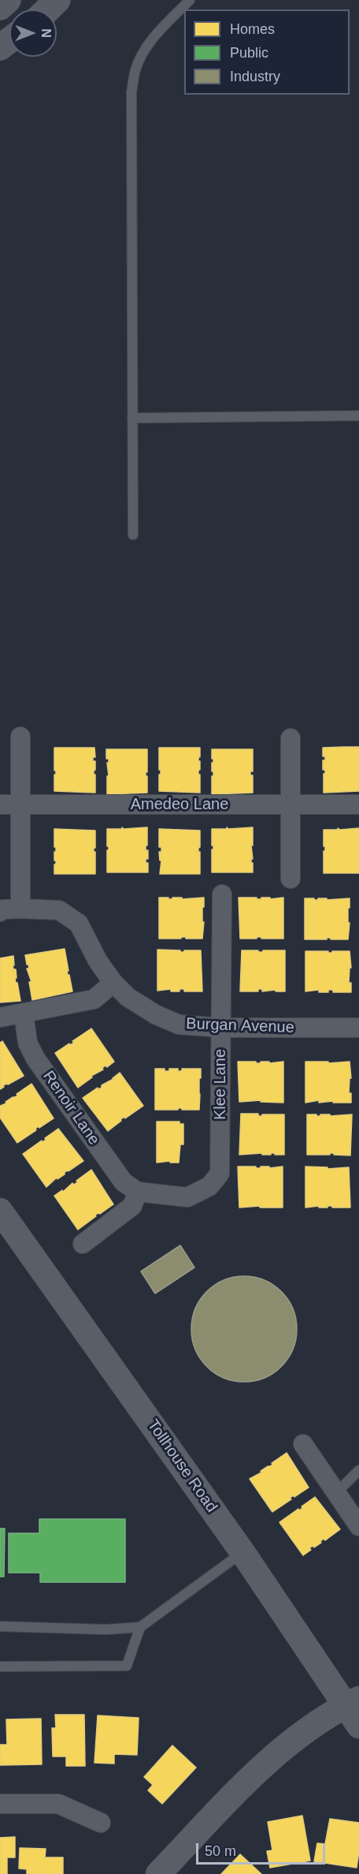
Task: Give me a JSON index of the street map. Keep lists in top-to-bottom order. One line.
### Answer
{"streets":{"street":["Amedeo Lane","Burgan Avenue","Klee Lane","Renoir Lane","Tollhouse Road"]},"crossings":[["Burgan Avenue","Klee Lane"],["Klee Lane","Renoir Lane"]],"legend":["Homes","Public","Industry"],"scale_bar":"50 m","north":"right"}
